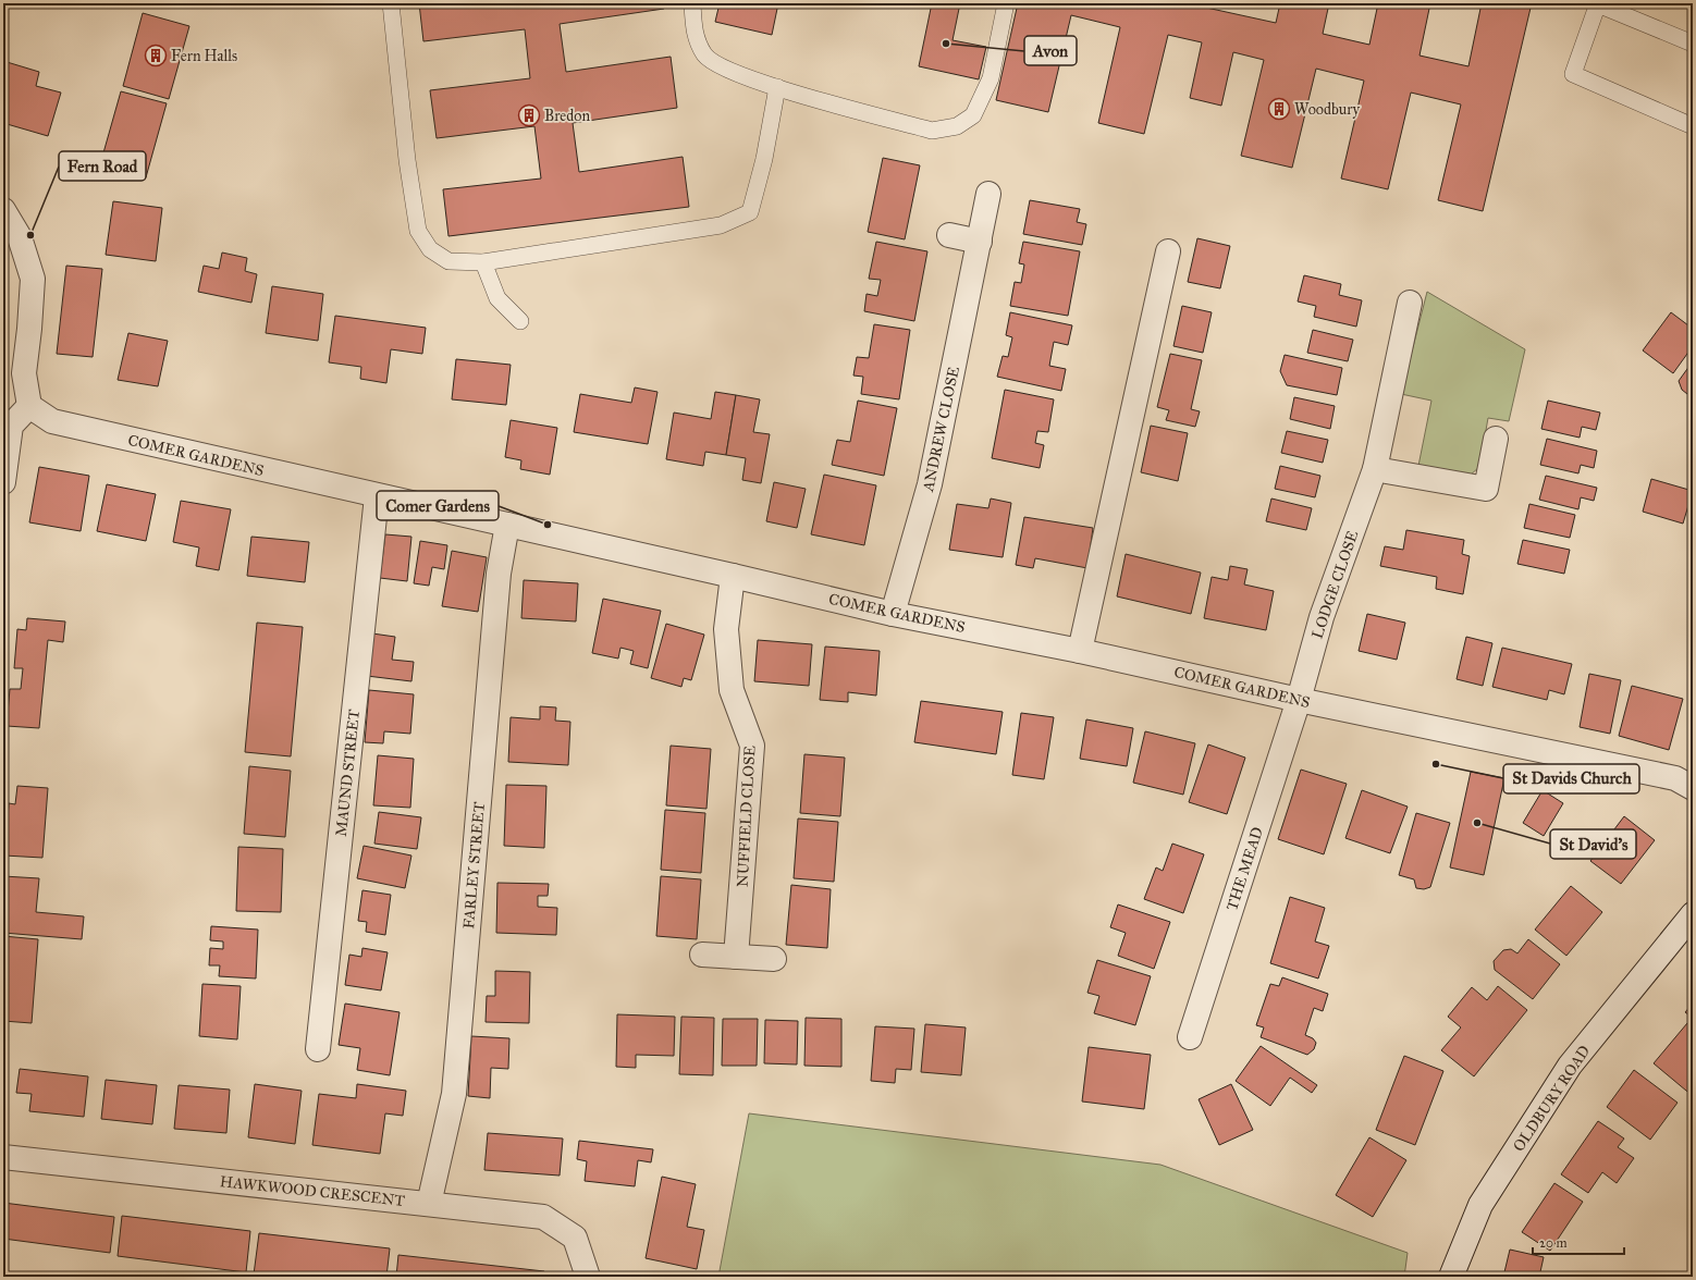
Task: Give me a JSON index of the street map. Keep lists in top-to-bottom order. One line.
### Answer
{"streets":{"street":["ANDREW CLOSE","COMER GARDENS","LODGE CLOSE","MAUND STREET","NUFFIELD CLOSE","FARLEY STREET","THE MEAD","OLDBURY ROAD","HAWKWOOD CRESCENT"]},"crossings":[["ANDREW CLOSE","COMER GARDENS"],["COMER GARDENS","LODGE CLOSE"],["COMER GARDENS","MAUND STREET"],["COMER GARDENS","NUFFIELD CLOSE"],["COMER GARDENS","FARLEY STREET"],["COMER GARDENS","THE MEAD"],["LODGE CLOSE","THE MEAD"],["FARLEY STREET","HAWKWOOD CRESCENT"]],"places":{"other":["Avon","Fern Road","Comer Gardens","St Davids Church","St David's"],"building":["Fern Halls","Woodbury","Bredon"]},"scale_bar":"20 m"}
